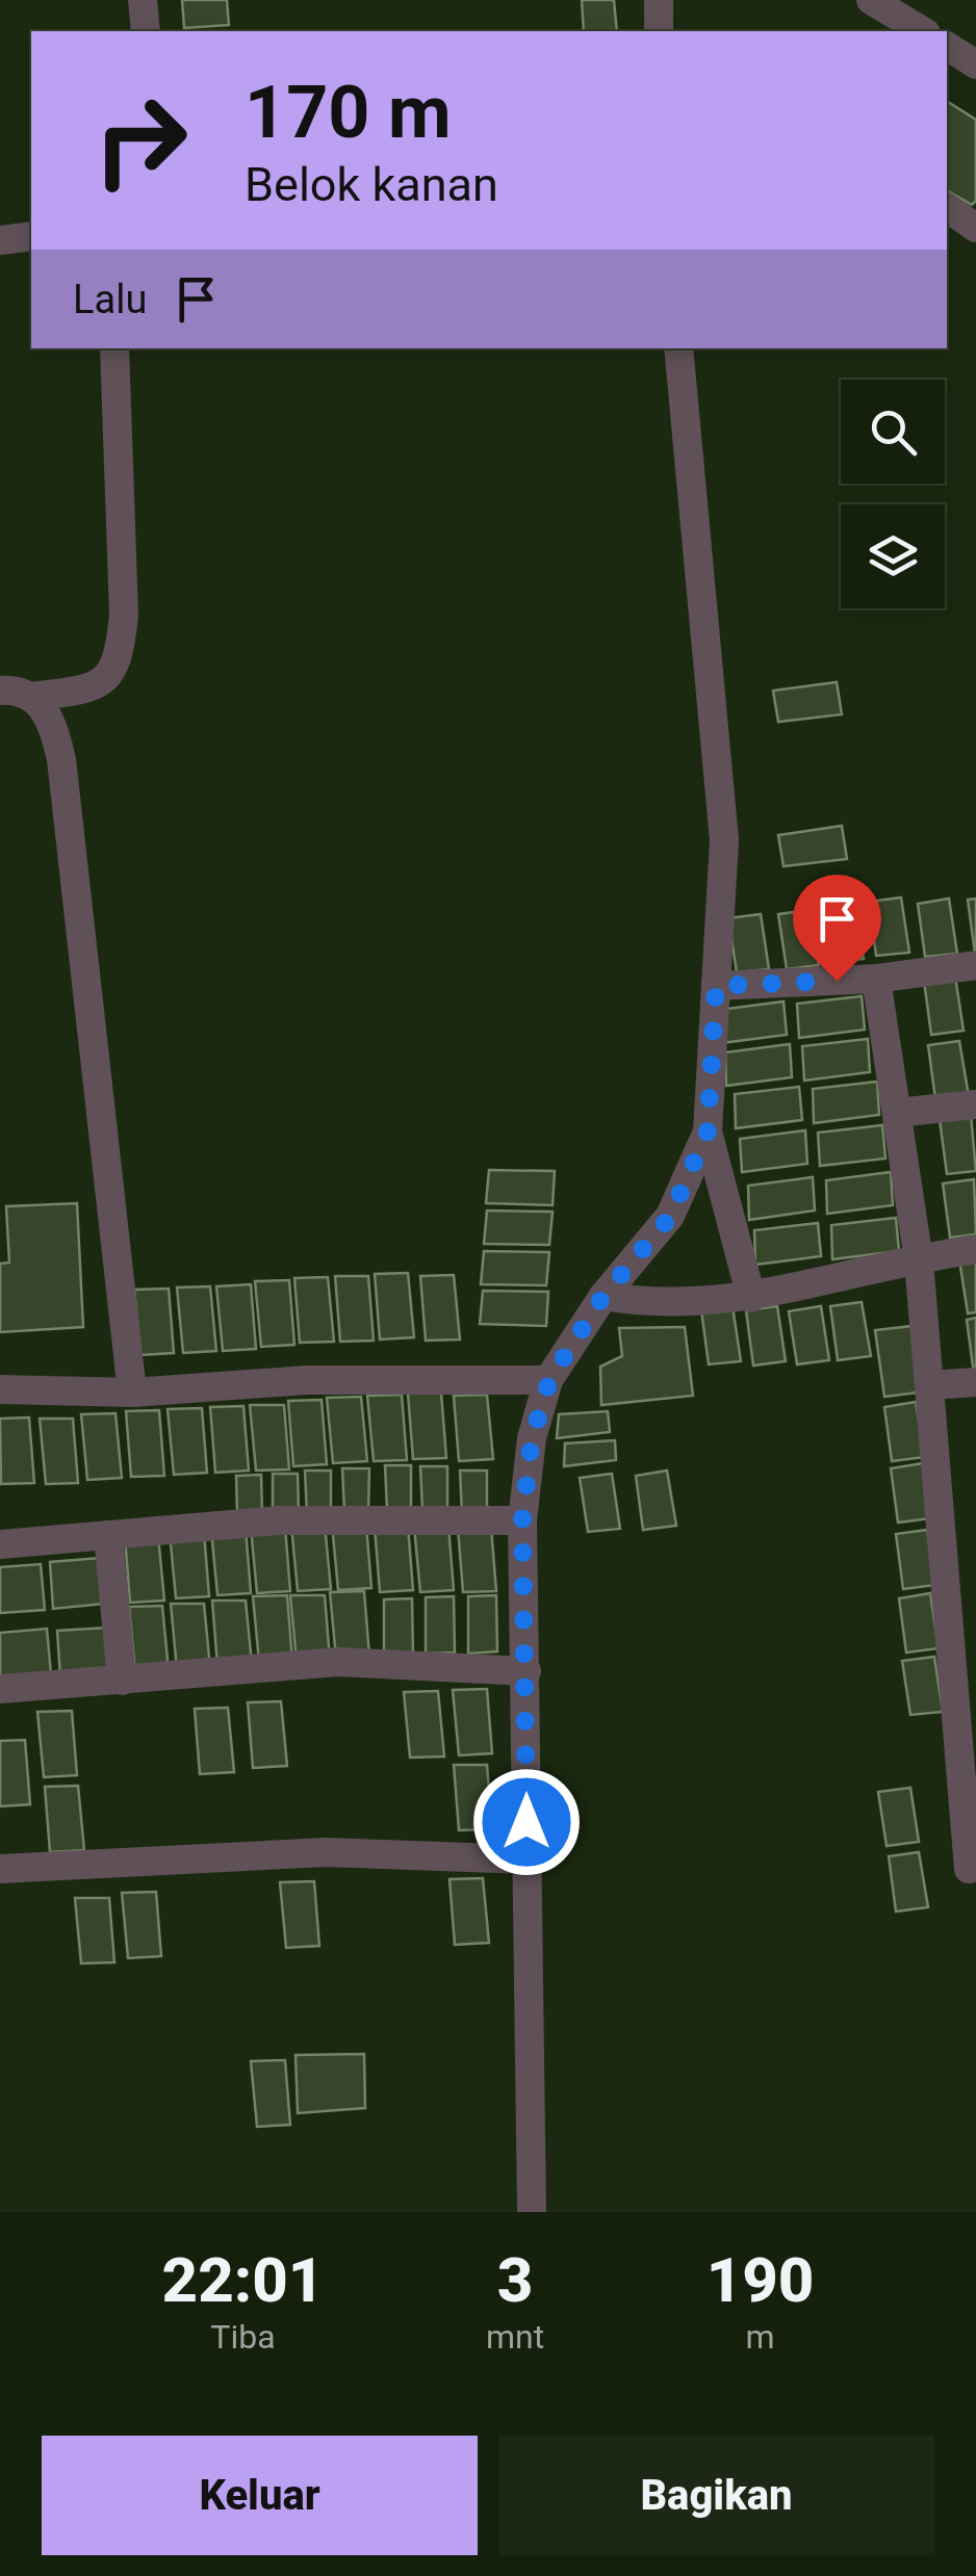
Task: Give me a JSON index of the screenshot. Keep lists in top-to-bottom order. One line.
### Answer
{"page":{"turn":["170 m","Belok kanan"],"then":"Lalu","eta":["22:01","Tiba","3","mnt","190","m"],"buttons":["Keluar","Bagikan"]}}
